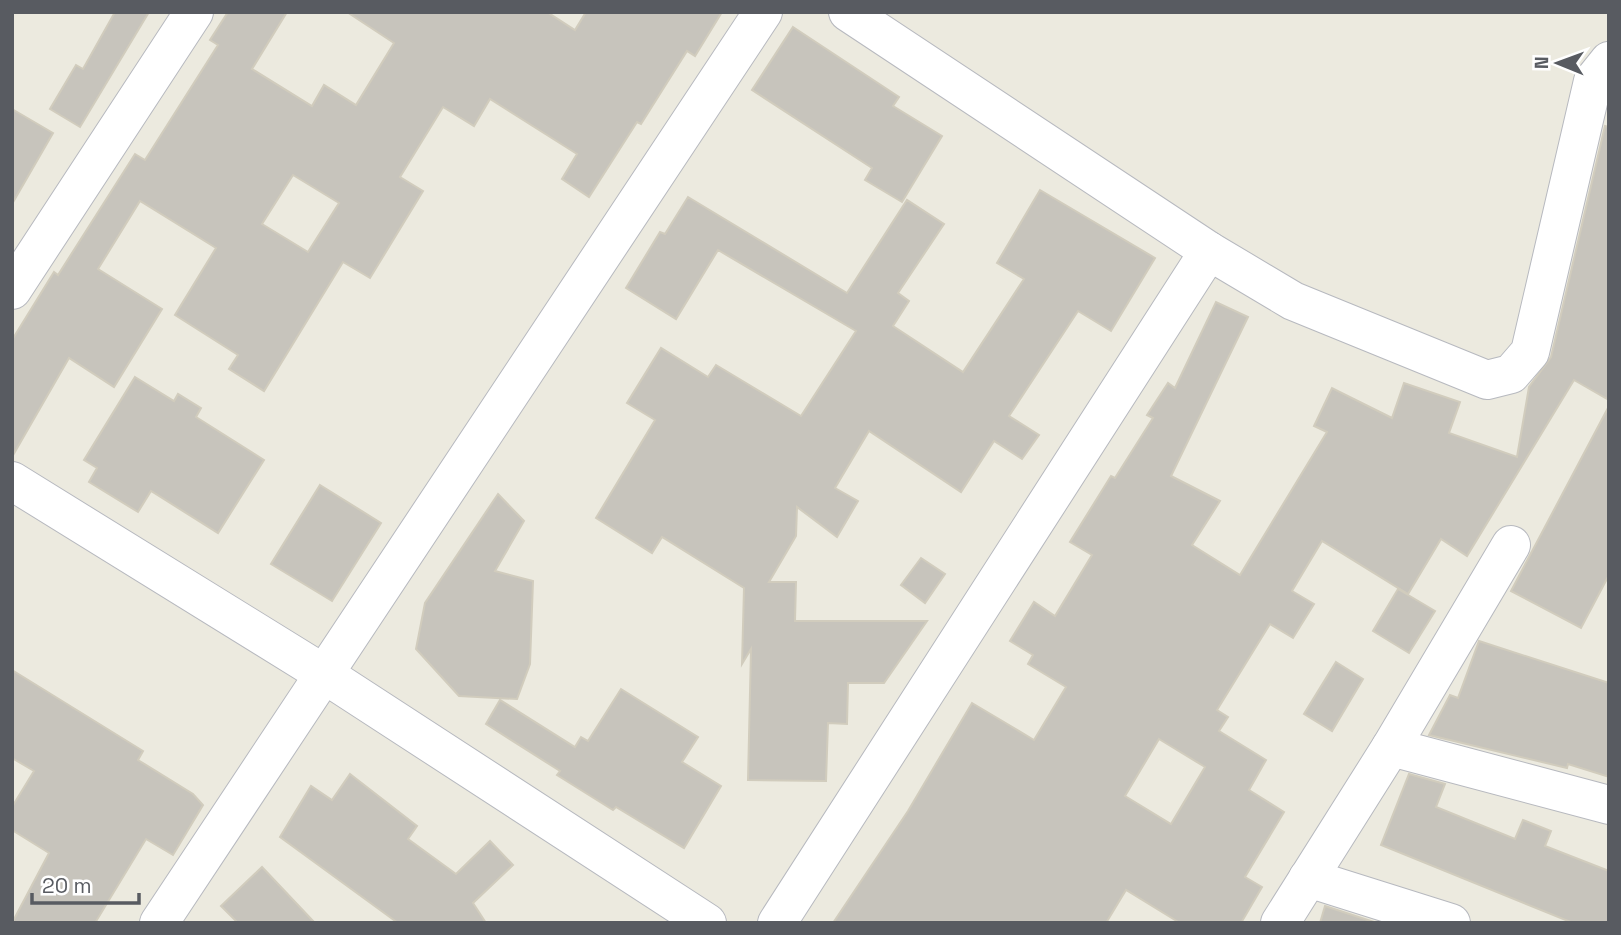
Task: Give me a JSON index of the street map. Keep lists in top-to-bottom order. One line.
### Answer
{"scale_bar":"20 m","north":"left"}
